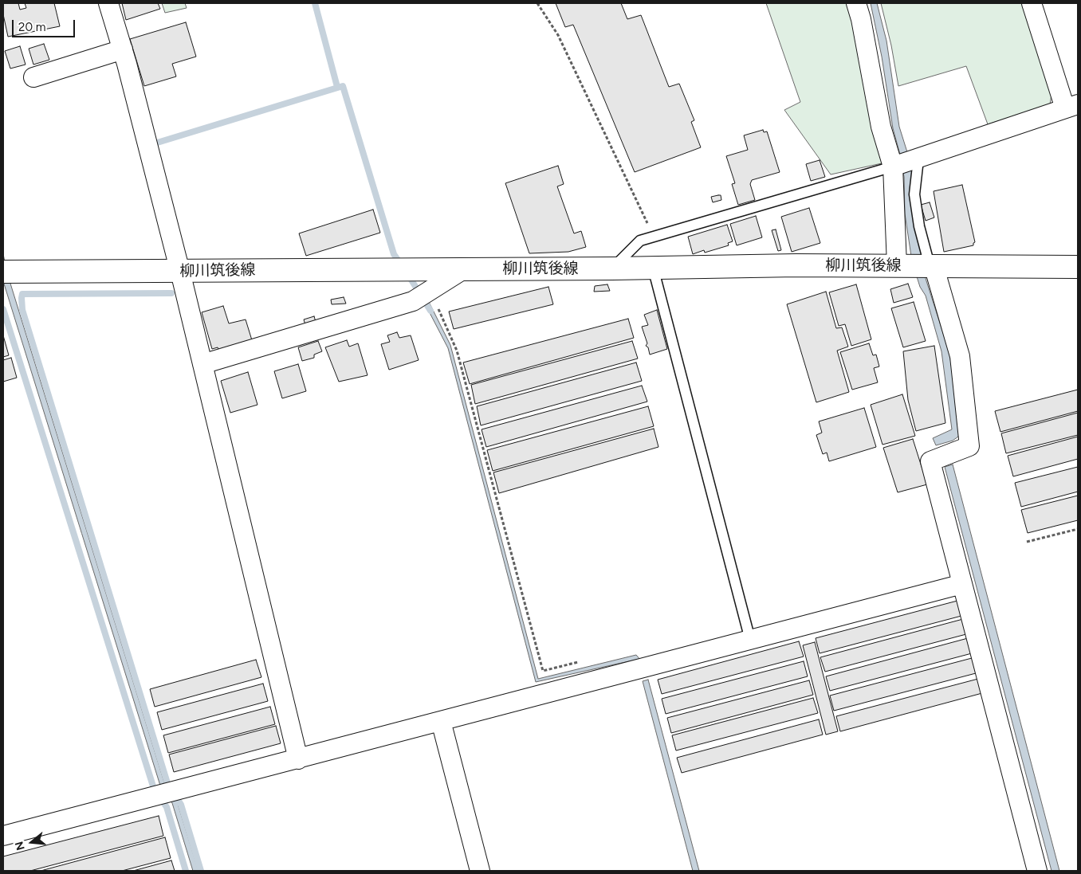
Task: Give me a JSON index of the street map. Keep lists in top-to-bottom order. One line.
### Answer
{"streets":{"main road":["柳川筑後線"]},"scale_bar":"20 m","north":"left"}
